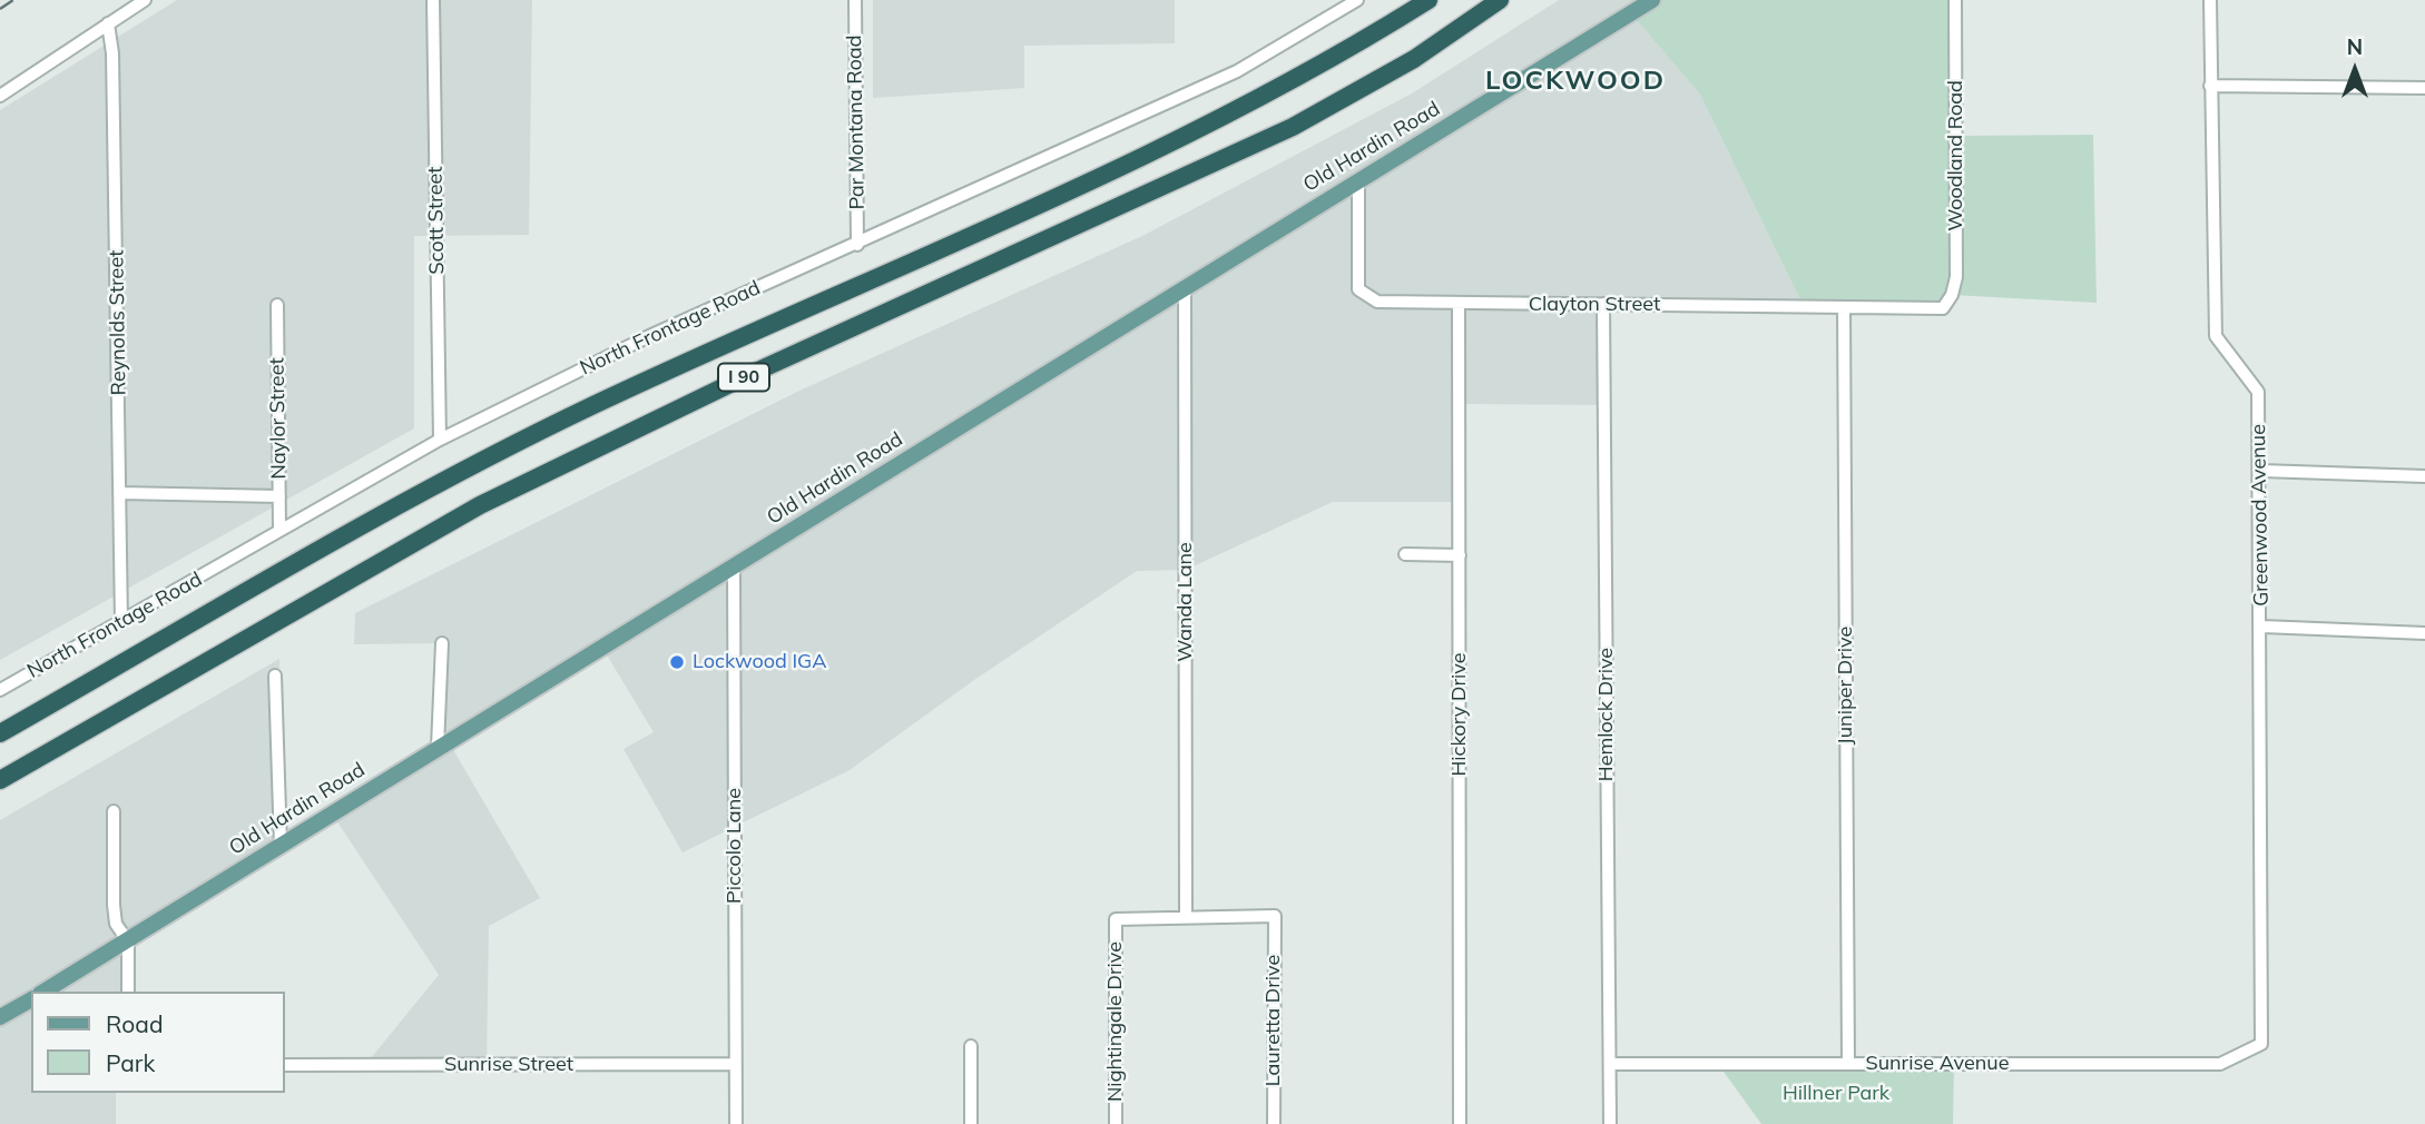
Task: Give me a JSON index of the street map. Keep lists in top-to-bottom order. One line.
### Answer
{"streets":{"highway":["I 90"],"main road":["Old Hardin Road"],"street":["Par Montana Road","Woodland Road","Scott Street","Clayton Street","Reynolds Street","North Frontage Road","Naylor Street","Greenwood Avenue","Wanda Lane","Juniper Drive","Hickory Drive","Hemlock Drive","Piccolo Lane","Lauretta Drive","Nightingale Drive","Sunrise Avenue","Sunrise Street"]},"crossings":[["Par Montana Road","North Frontage Road"],["Old Hardin Road","Clayton Street"],["Old Hardin Road","Wanda Lane"],["Old Hardin Road","Piccolo Lane"],["Woodland Road","Clayton Street"],["Scott Street","North Frontage Road"],["Clayton Street","Juniper Drive"],["Clayton Street","Hickory Drive"],["Clayton Street","Hemlock Drive"],["Reynolds Street","North Frontage Road"],["North Frontage Road","Naylor Street"],["Greenwood Avenue","Sunrise Avenue"],["Wanda Lane","Lauretta Drive"],["Wanda Lane","Nightingale Drive"],["Juniper Drive","Sunrise Avenue"],["Hemlock Drive","Sunrise Avenue"],["Piccolo Lane","Sunrise Street"],["Lauretta Drive","Nightingale Drive"]],"districts":["LOCKWOOD"],"parks":["Hillner Park"],"places":["Lockwood IGA"],"legend":["Road","Park"],"north":"top"}
